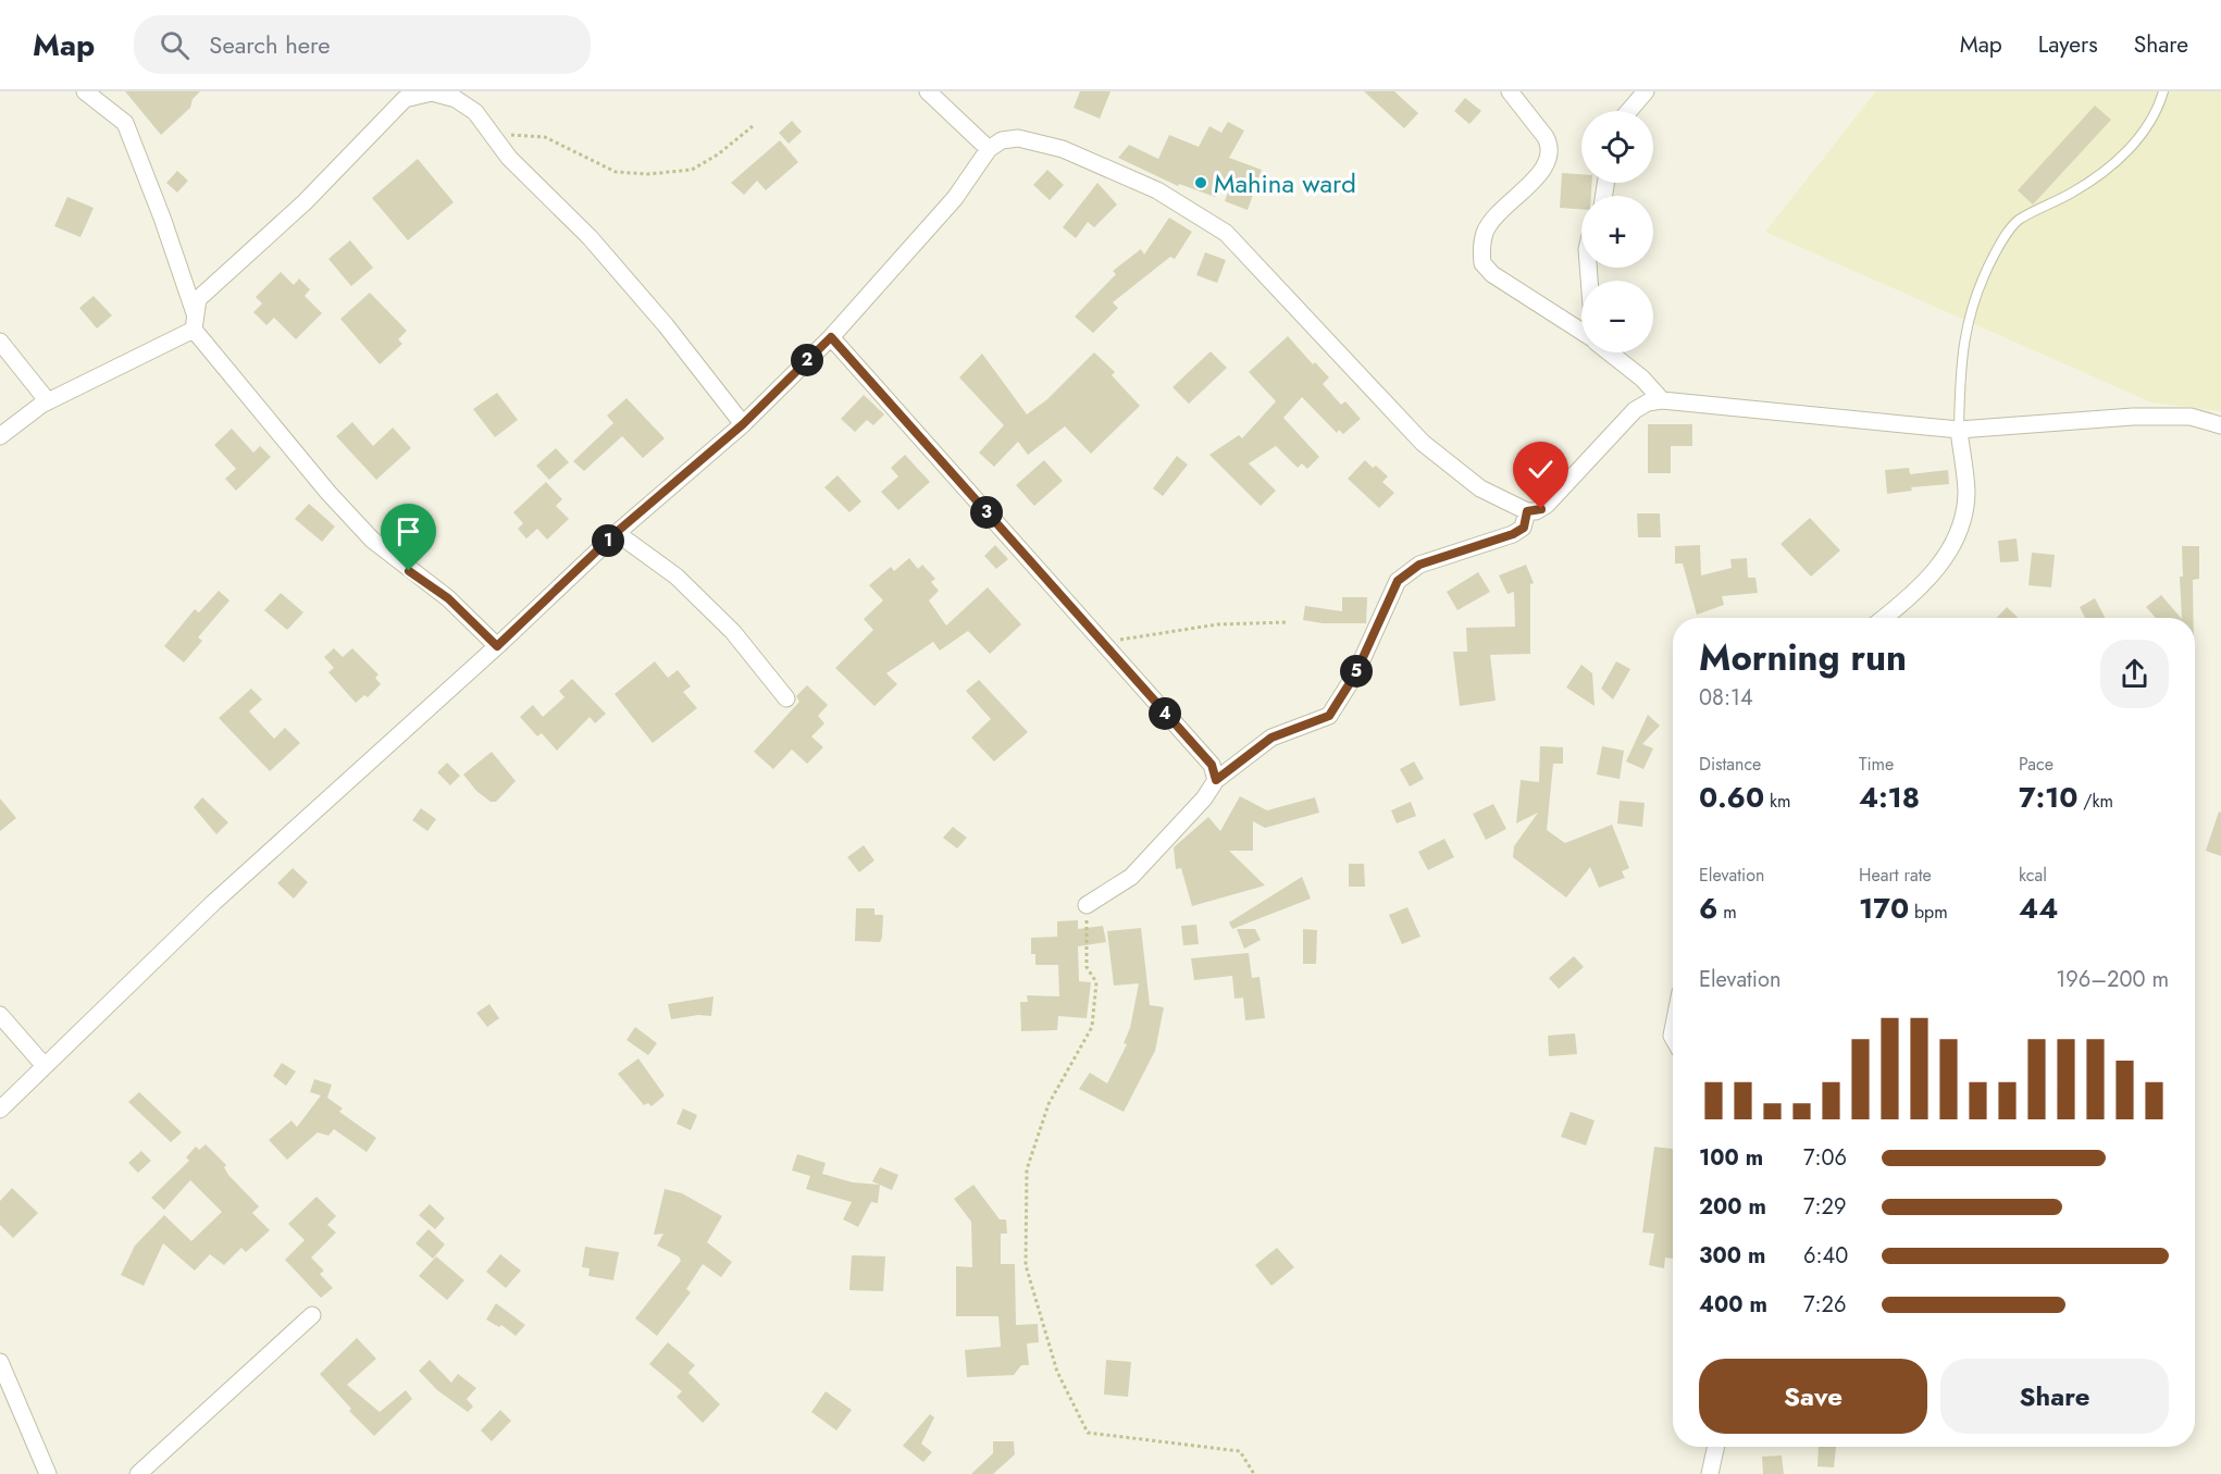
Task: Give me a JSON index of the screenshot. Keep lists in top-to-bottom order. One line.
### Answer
{"places":["Mahina ward"],"page":{"header":"Map","search":"Search here","nav":["Map","Layers","Share"],"map_buttons":["+","−"],"pins":["2","3","1","5","4"],"heading":["Morning run","08:14"],"stats":[["Distance","0.60 km"],["Time","4:18"],["Pace","7:10 /km"],["Elevation","6 m"],["Heart rate","170 bpm"],["kcal","44"]],"chart":["Elevation","196–200 m"],"list":[{"name":"100 m","note":"7:06"},{"name":"200 m","note":"7:29"},{"name":"300 m","note":"6:40"},{"name":"400 m","note":"7:26"}],"buttons":["Save","Share"]}}
